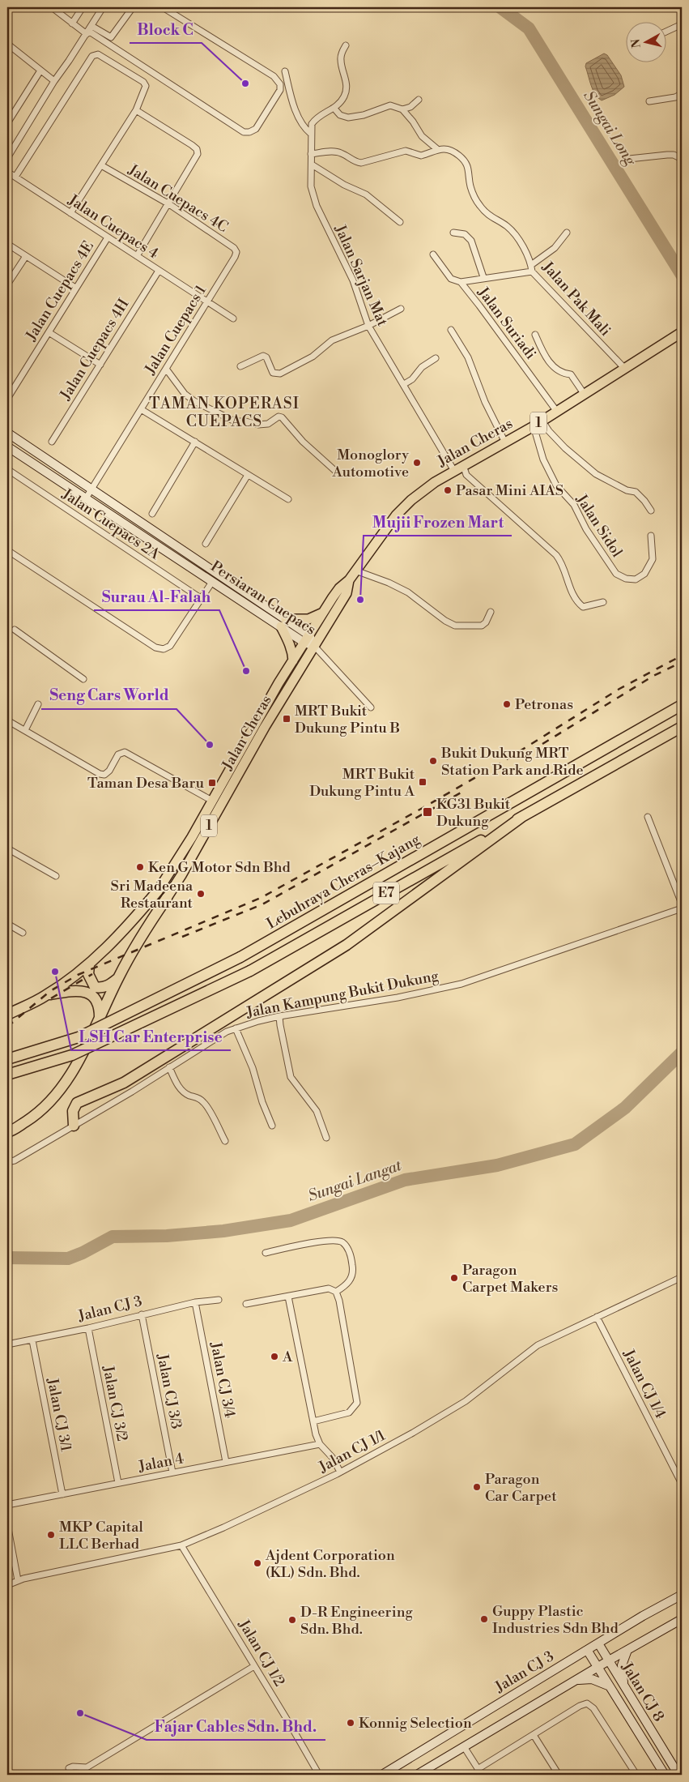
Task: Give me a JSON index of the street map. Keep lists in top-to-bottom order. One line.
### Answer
{"streets":{"highway":["Lebuhraya Cheras–Kajang","E7"],"main road":["1","Jalan Cheras"],"street":["Jalan Cuepacs 4C","Jalan Cuepacs 4","Jalan Sarjan Mat","Jalan Cuepacs 4E","Jalan Pak Mali","Jalan Suriadi","Jalan Cuepacs 1","Jalan Cuepacs 4H","Jalan Cuepacs 2A","Jalan Sidol","Persiaran Cuepacs","Jalan Kampung Bukit Dukung","Jalan CJ 3","Jalan CJ 3/4","Jalan CJ 1/4","Jalan CJ 3/3","Jalan CJ 3/2","Jalan CJ 3/1","Jalan CJ 1/1","Jalan 4","Jalan CJ 1/2","Jalan CJ 8"]},"crossings":[["Jalan Cuepacs 4C","Jalan Cuepacs 1"],["Jalan Cuepacs 4","Jalan Cuepacs 4E"],["Jalan Cuepacs 4","Jalan Cuepacs 1"],["Jalan Cuepacs 4","Jalan Cuepacs 4H"],["Jalan Sarjan Mat","Jalan Cheras"],["Jalan Pak Mali","Jalan Cheras"],["Jalan Suriadi","Jalan Cheras"],["Jalan Cuepacs 1","Persiaran Cuepacs"],["Jalan Cheras","Jalan Sidol"],["Jalan Cheras","Persiaran Cuepacs"],["Jalan CJ 3","Jalan CJ 3/4"],["Jalan CJ 3","Jalan CJ 3/3"],["Jalan CJ 3","Jalan CJ 3/2"],["Jalan CJ 3","Jalan CJ 3/1"],["Jalan CJ 3","Jalan CJ 8"],["Jalan CJ 3/4","Jalan 4"],["Jalan CJ 1/4","Jalan CJ 1/1"],["Jalan CJ 3/3","Jalan 4"],["Jalan CJ 3/2","Jalan 4"],["Jalan CJ 3/1","Jalan 4"],["Jalan CJ 1/1","Jalan CJ 1/2"]],"districts":["TAMAN KOPERASI CUEPACS"],"water":["Sungai Long","Sungai Langat"],"places":{"other":["Block C","Monoglory Automotive","Pasar Mini AIAS","Mujii Frozen Mart","Surau Al-Falah","Petronas","Seng Cars World","Bukit Dukung MRT Station Park and Ride","Ken G Motor Sdn Bhd","Sri Madeena Restaurant","LSH Car Enterprise","Paragon Carpet Makers","A","Paragon Car Carpet","MKP Capital LLC Berhad","Ajdent Corporation (KL) Sdn. Bhd.","Guppy Plastic Industries Sdn Bhd","D-R Engineering Sdn. Bhd.","Fajar Cables Sdn. Bhd.","Konnig Selection"],"transit":["MRT Bukit Dukung Pintu B","MRT Bukit Dukung Pintu A","Taman Desa Baru","KG31 Bukit Dukung"]},"north":"left"}
